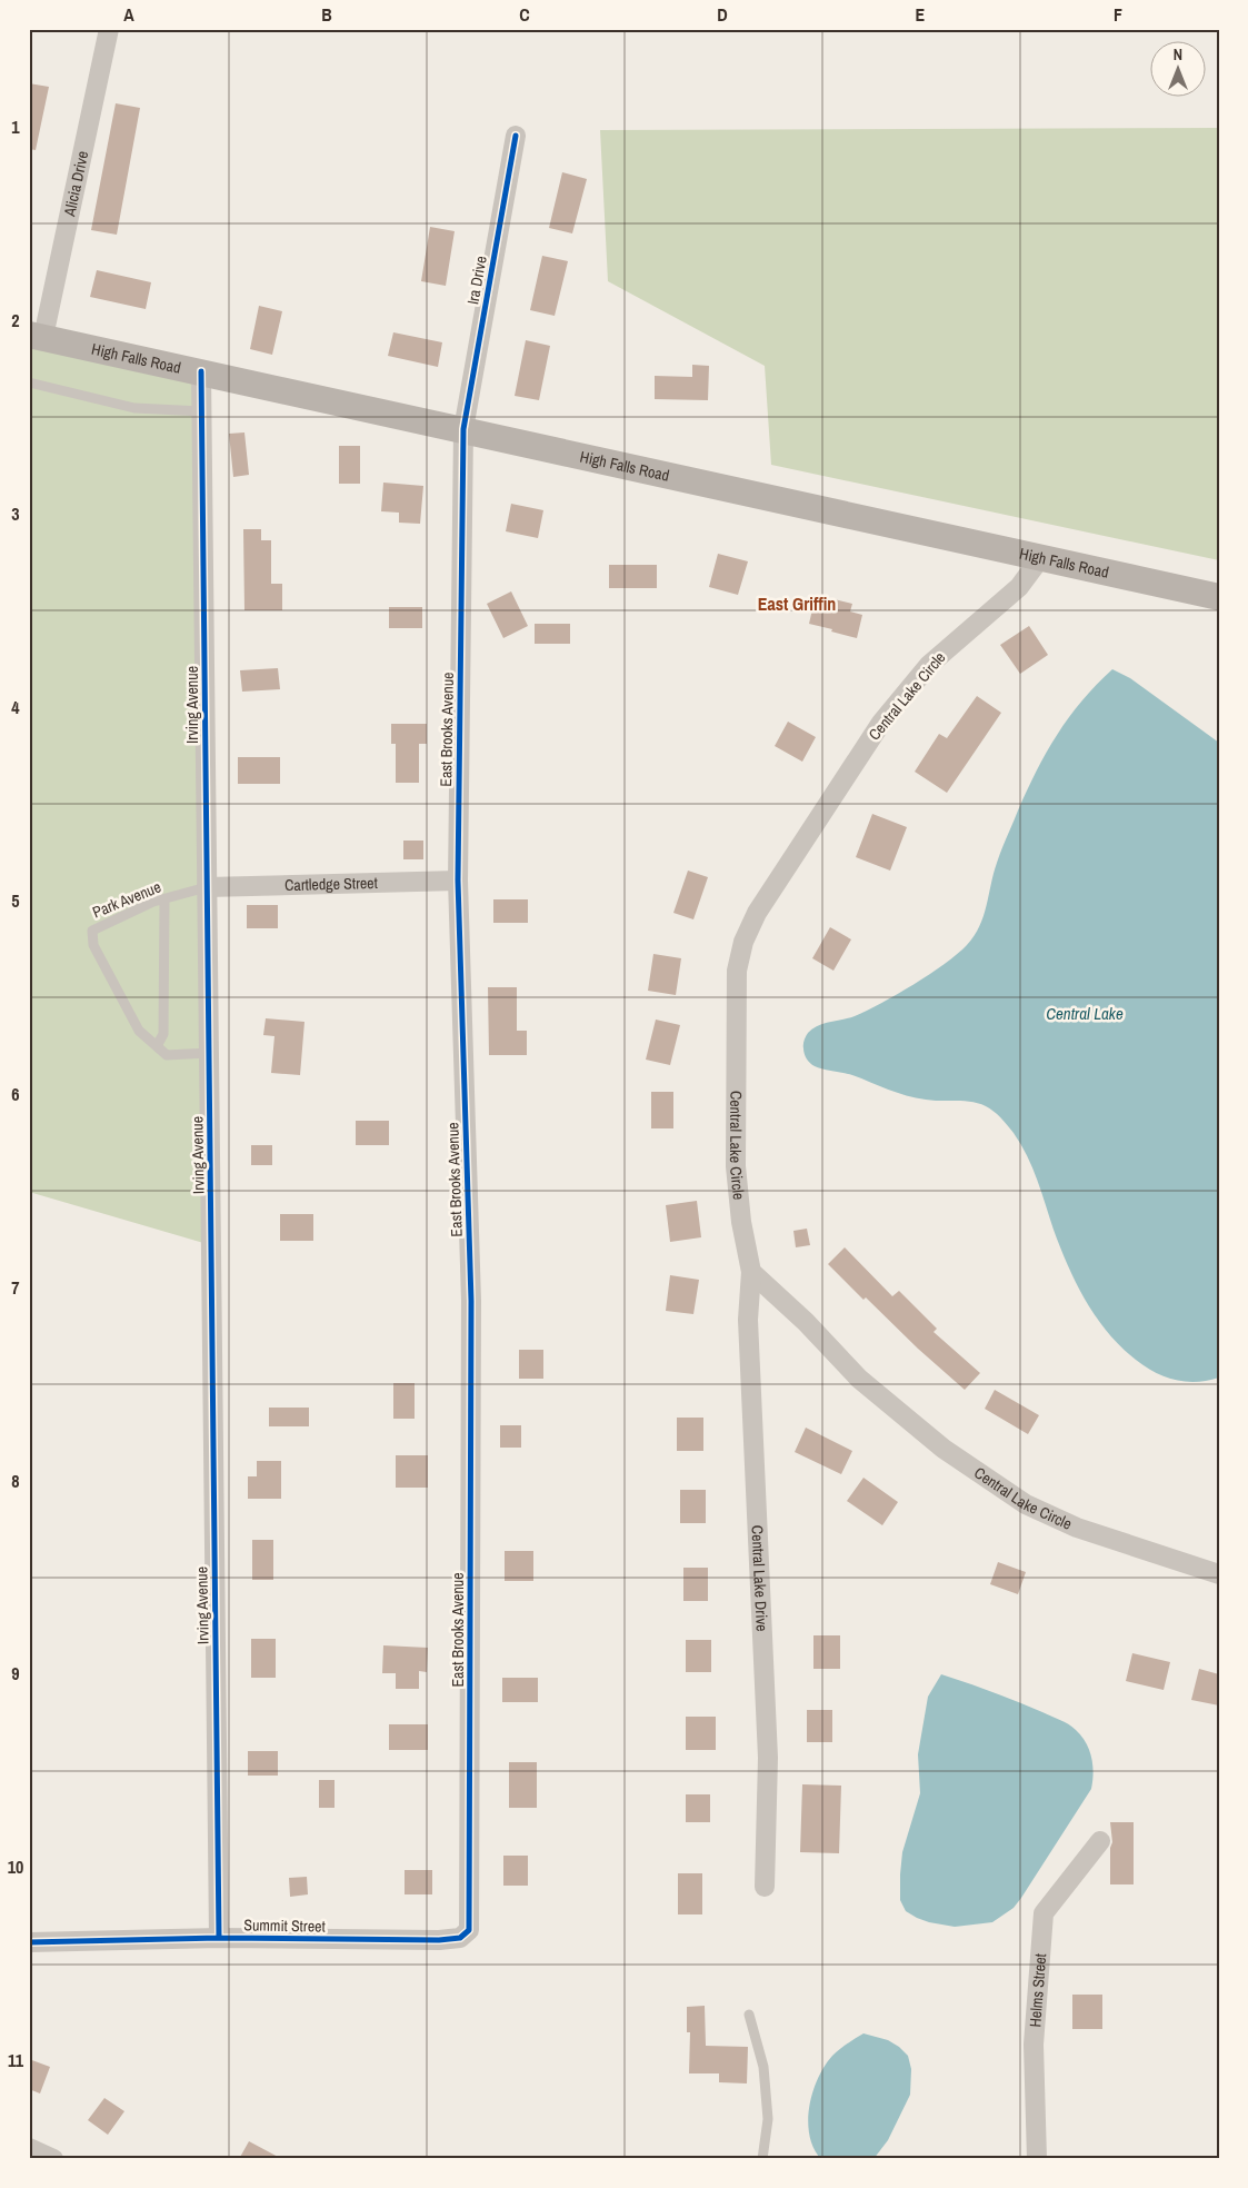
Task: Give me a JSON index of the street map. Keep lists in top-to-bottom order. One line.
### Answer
{"streets":{"street":["Alicia Drive","Ira Drive","High Falls Road","Central Lake Circle","Irving Avenue","East Brooks Avenue","Cartledge Street","Central Lake Drive","Summit Street","Helms Street"],"lane":["Park Avenue"]},"crossings":[["Alicia Drive","High Falls Road"],["Ira Drive","High Falls Road"],["Ira Drive","East Brooks Avenue"],["High Falls Road","Central Lake Circle"],["High Falls Road","Irving Avenue"],["High Falls Road","East Brooks Avenue"],["Central Lake Circle","Central Lake Drive"],["Irving Avenue","Cartledge Street"],["Irving Avenue","Park Avenue"],["Irving Avenue","Summit Street"],["East Brooks Avenue","Cartledge Street"],["East Brooks Avenue","Summit Street"],["Cartledge Street","Park Avenue"]],"districts":["East Griffin"],"water":["Central Lake"],"north":"top","grid":{"columns":["A","B","C","D","E","F"],"rows":["1","2","3","4","5","6","7","8","9","10","11"]}}
